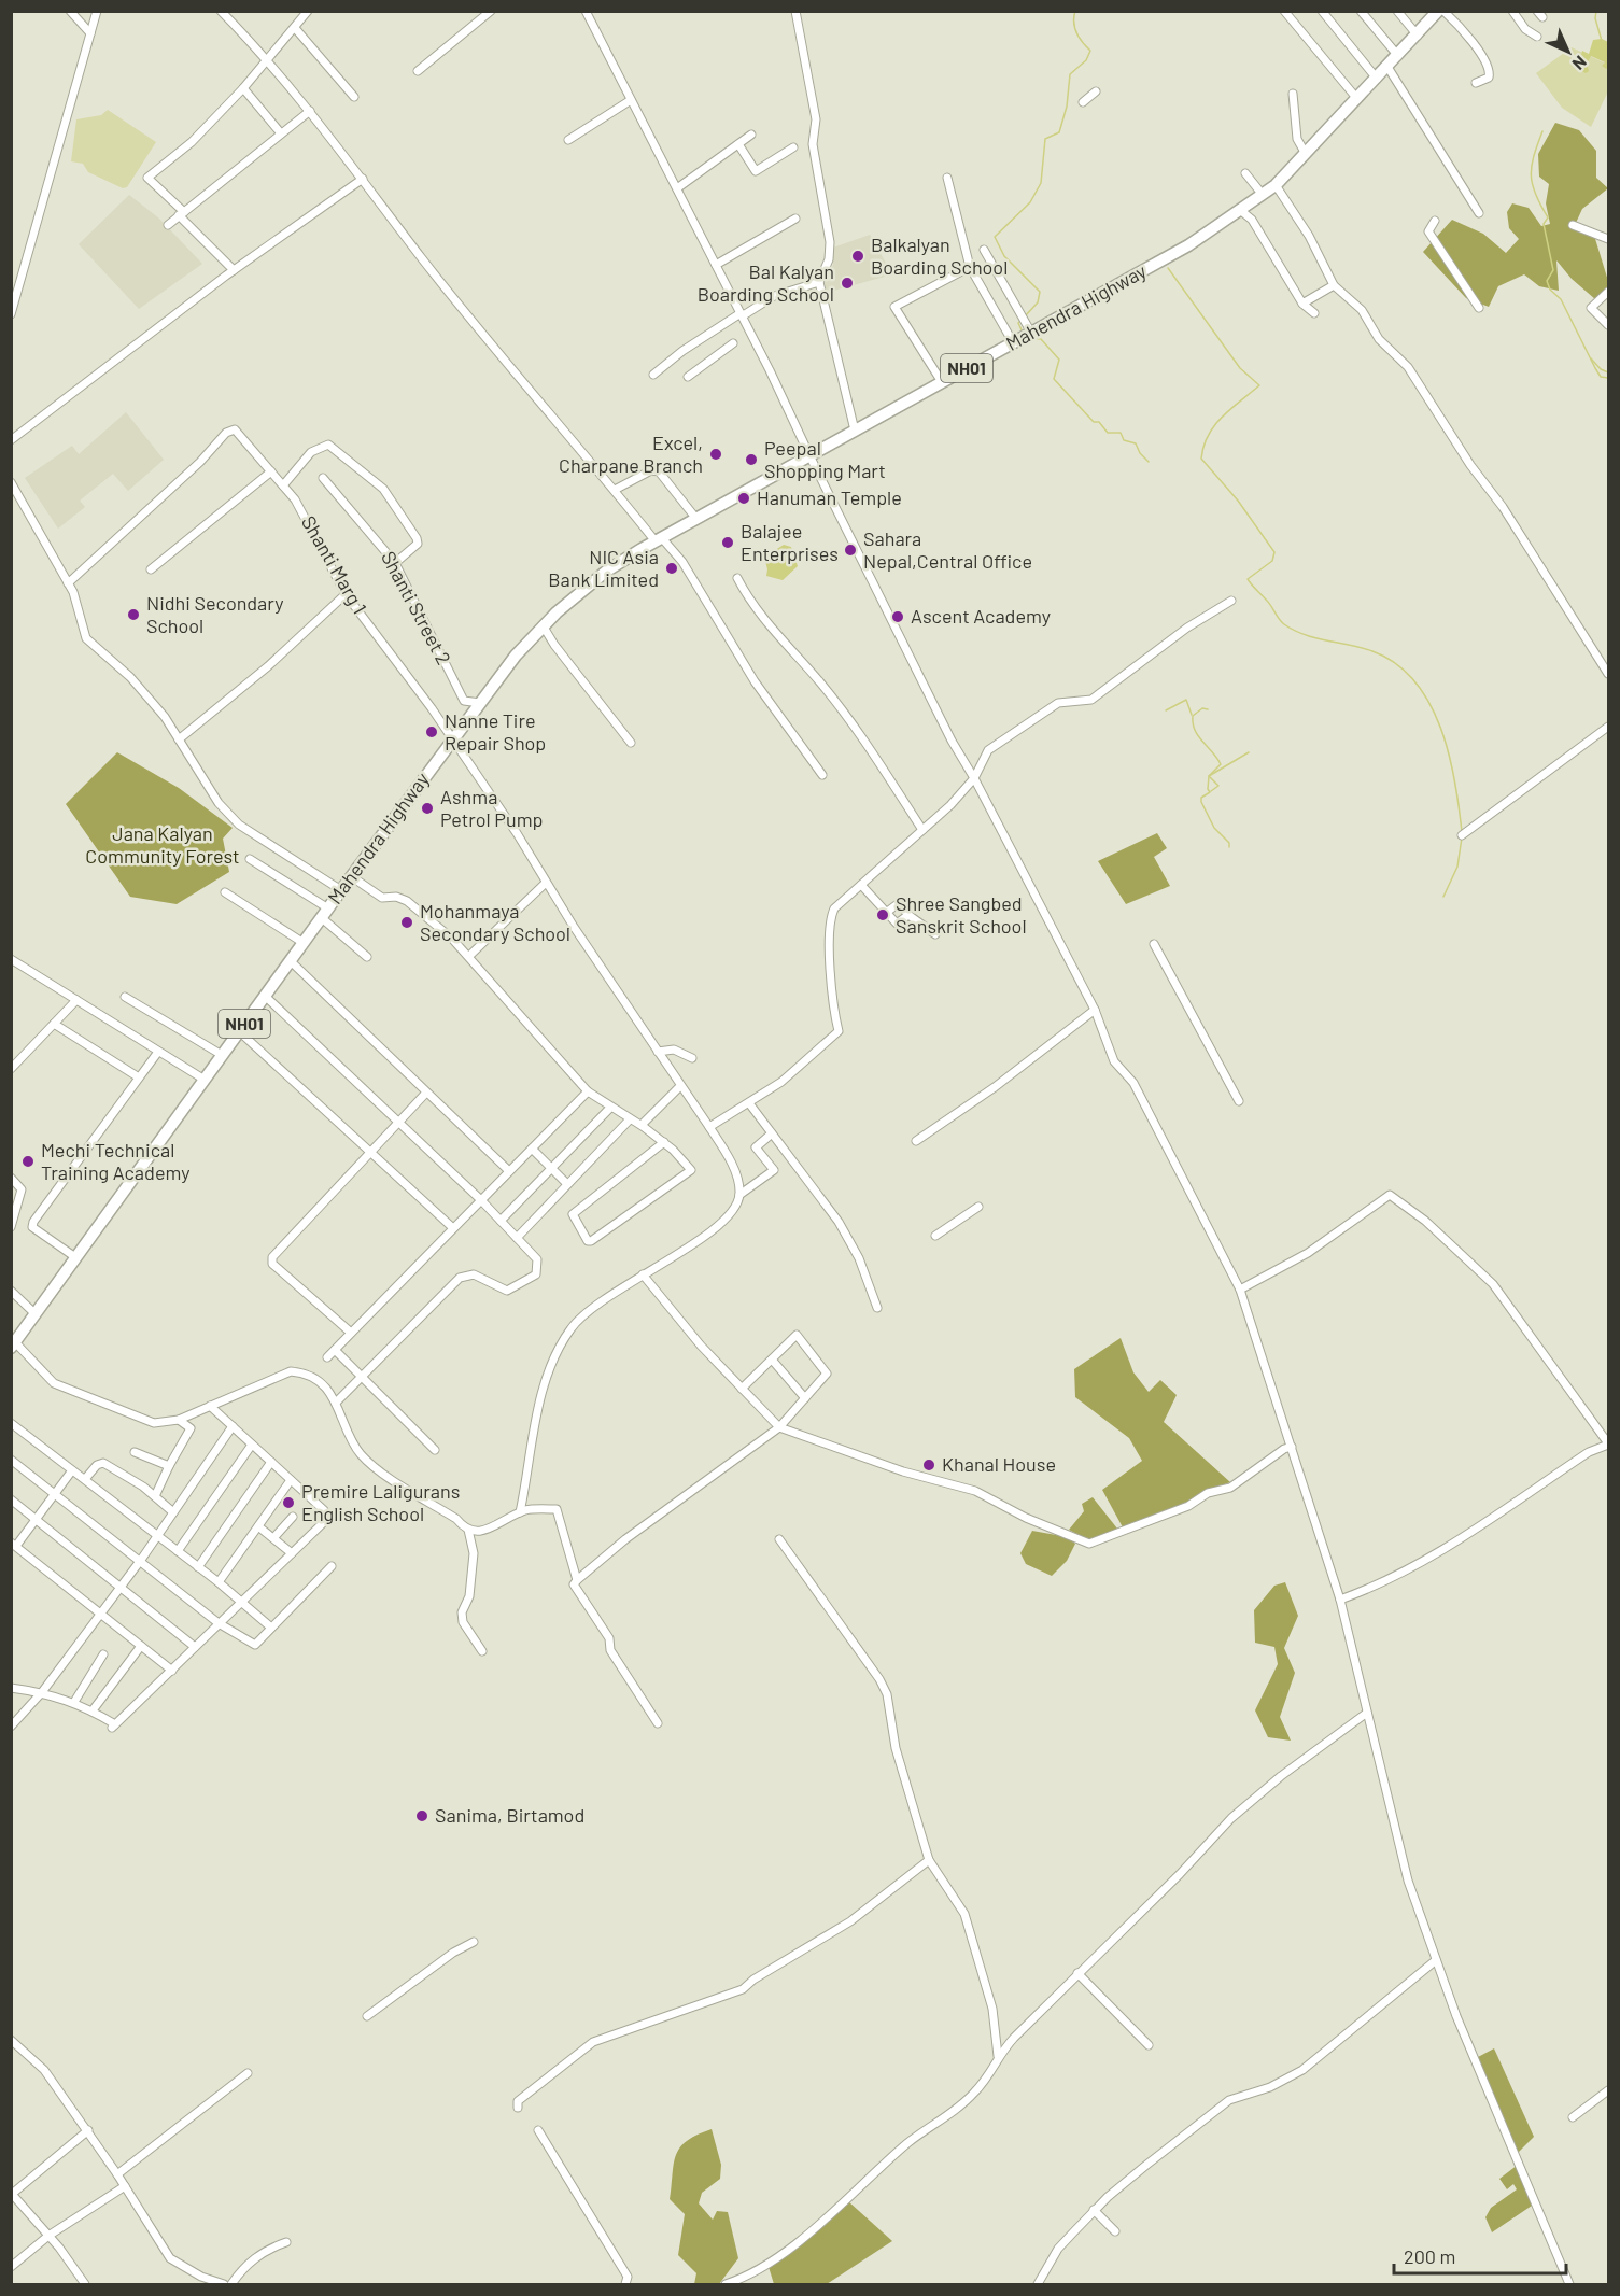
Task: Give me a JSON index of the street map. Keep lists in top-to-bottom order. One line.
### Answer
{"streets":{"highway":["Mahendra Highway","NH01"],"street":["Shanti Marg 1","Shanti Street 2"]},"crossings":[["Mahendra Highway","Shanti Marg 1"],["Mahendra Highway","Shanti Street 2"]],"parks":["Jana Kalyan Community Forest"],"places":["Balkalyan Boarding School","Bal Kalyan Boarding School","Excel, Charpane Branch","Peepal Shopping Mart","Hanuman Temple","Balajee Enterprises","Sahara Nepal,Central Office","NIC Asia Bank Limited","Nidhi Secondary School","Ascent Academy","Nanne Tire Repair Shop","Ashma Petrol Pump","Shree Sangbed Sanskrit School","Mohanmaya Secondary School","Mechi Technical Training Academy","Khanal House","Premire Laligurans English School","Sanima, Birtamod"],"scale_bar":"200 m","north":"bottom right"}
